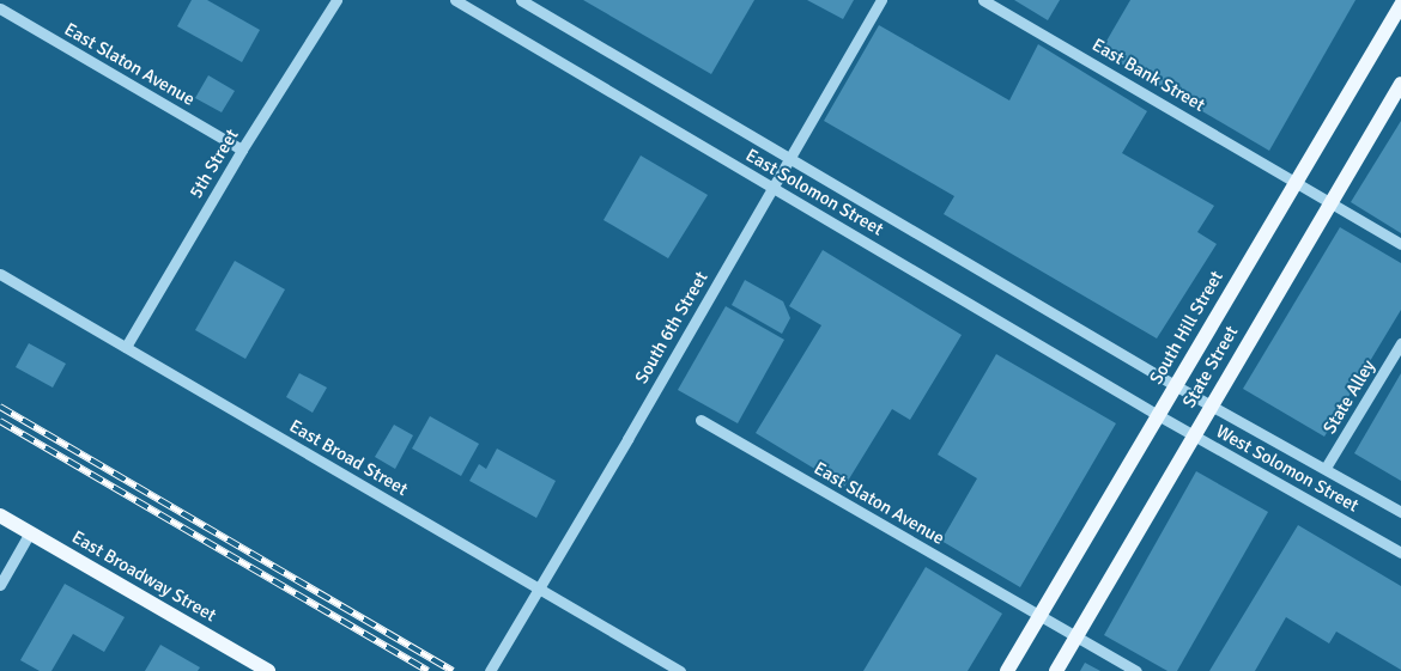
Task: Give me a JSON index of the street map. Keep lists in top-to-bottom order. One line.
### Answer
{"streets":{"main road":["South Hill Street","State Street","East Broadway Street"],"street":["East Slaton Avenue","East Bank Street","5th Street","East Solomon Street","South 6th Street","State Alley","East Broad Street","West Solomon Street"]},"crossings":[["East Slaton Avenue","5th Street"],["East Slaton Avenue","South Hill Street"],["East Slaton Avenue","State Street"],["East Bank Street","South Hill Street"],["East Bank Street","State Street"],["5th Street","East Broad Street"],["East Solomon Street","South 6th Street"],["East Solomon Street","South Hill Street"],["East Solomon Street","West Solomon Street"],["South Hill Street","West Solomon Street"],["State Street","West Solomon Street"],["State Alley","West Solomon Street"]]}
